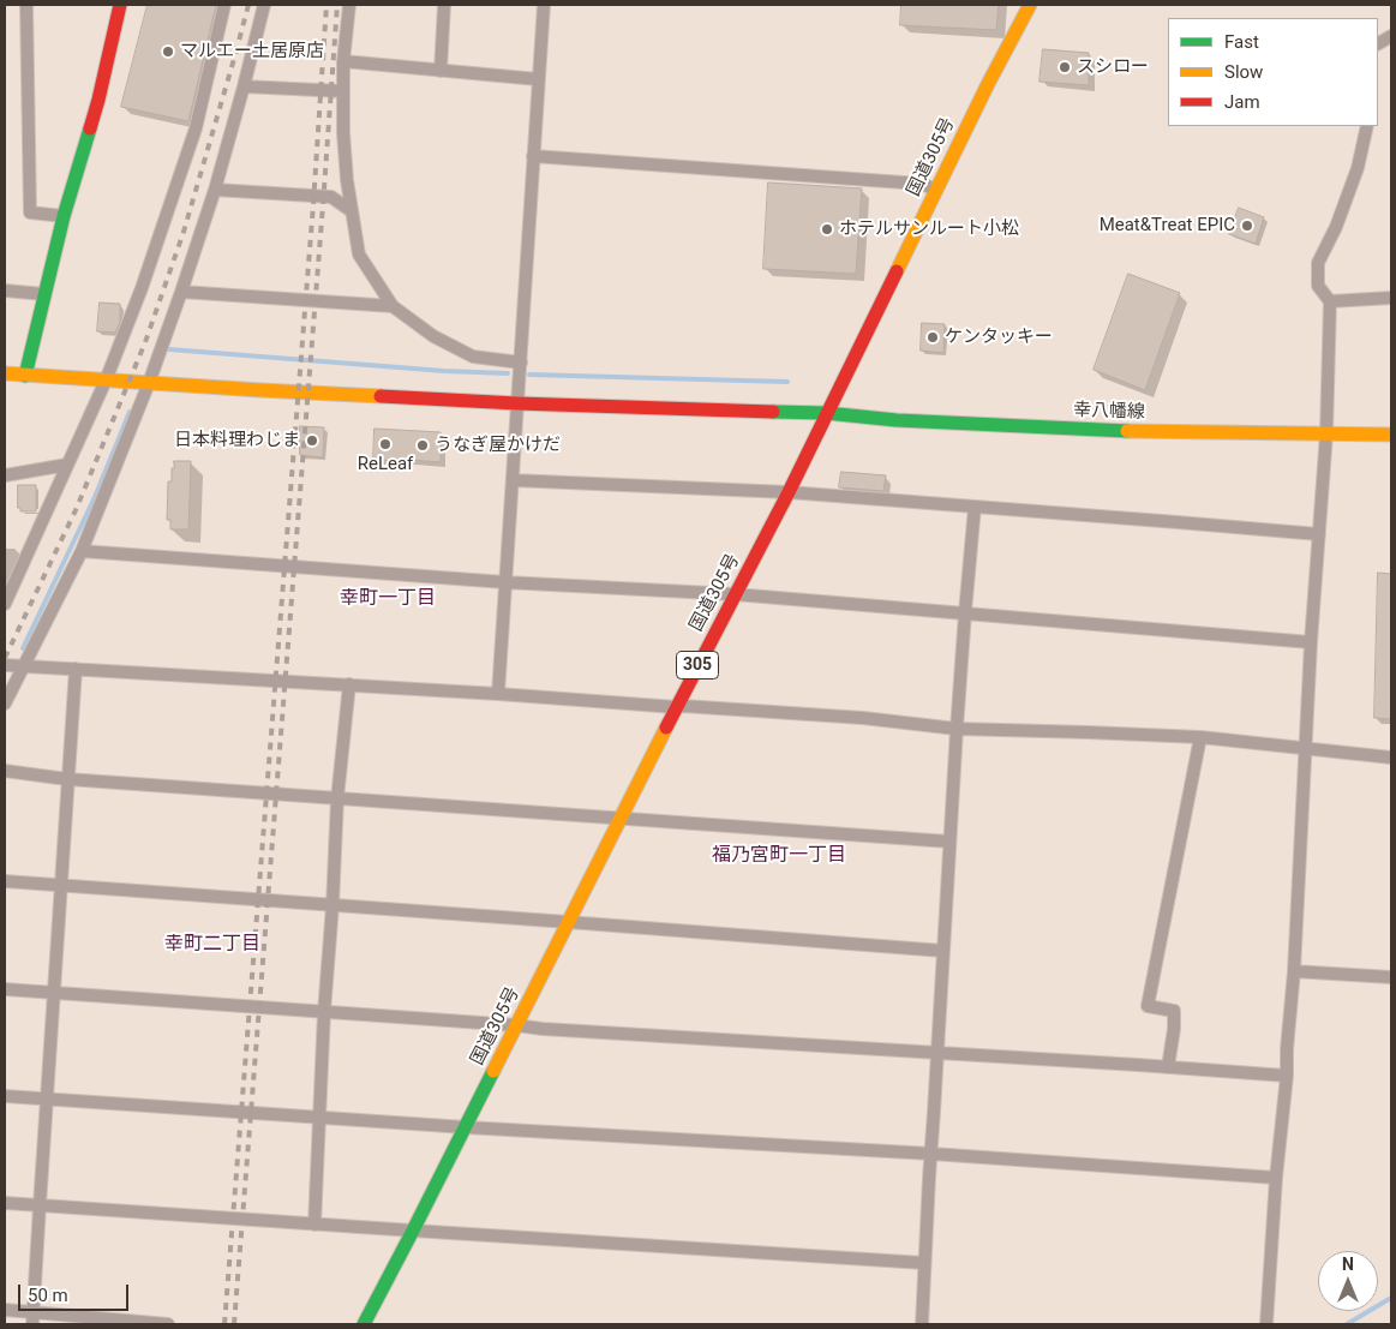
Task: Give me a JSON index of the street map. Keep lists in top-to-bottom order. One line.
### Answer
{"streets":{"main road":["国道305号","幸八幡線","305"]},"crossings":[["国道305号","幸八幡線"]],"districts":["幸町一丁目","福乃宮町一丁目","幸町二丁目"],"places":["マルエー土居原店","スシロー","Meat&Treat EPIC","ホテルサンルート小松","ケンタッキー","日本料理わじま","ReLeaf","うなぎ屋かけだ"],"legend":["Fast","Slow","Jam"],"scale_bar":"50 m","north":"top"}
